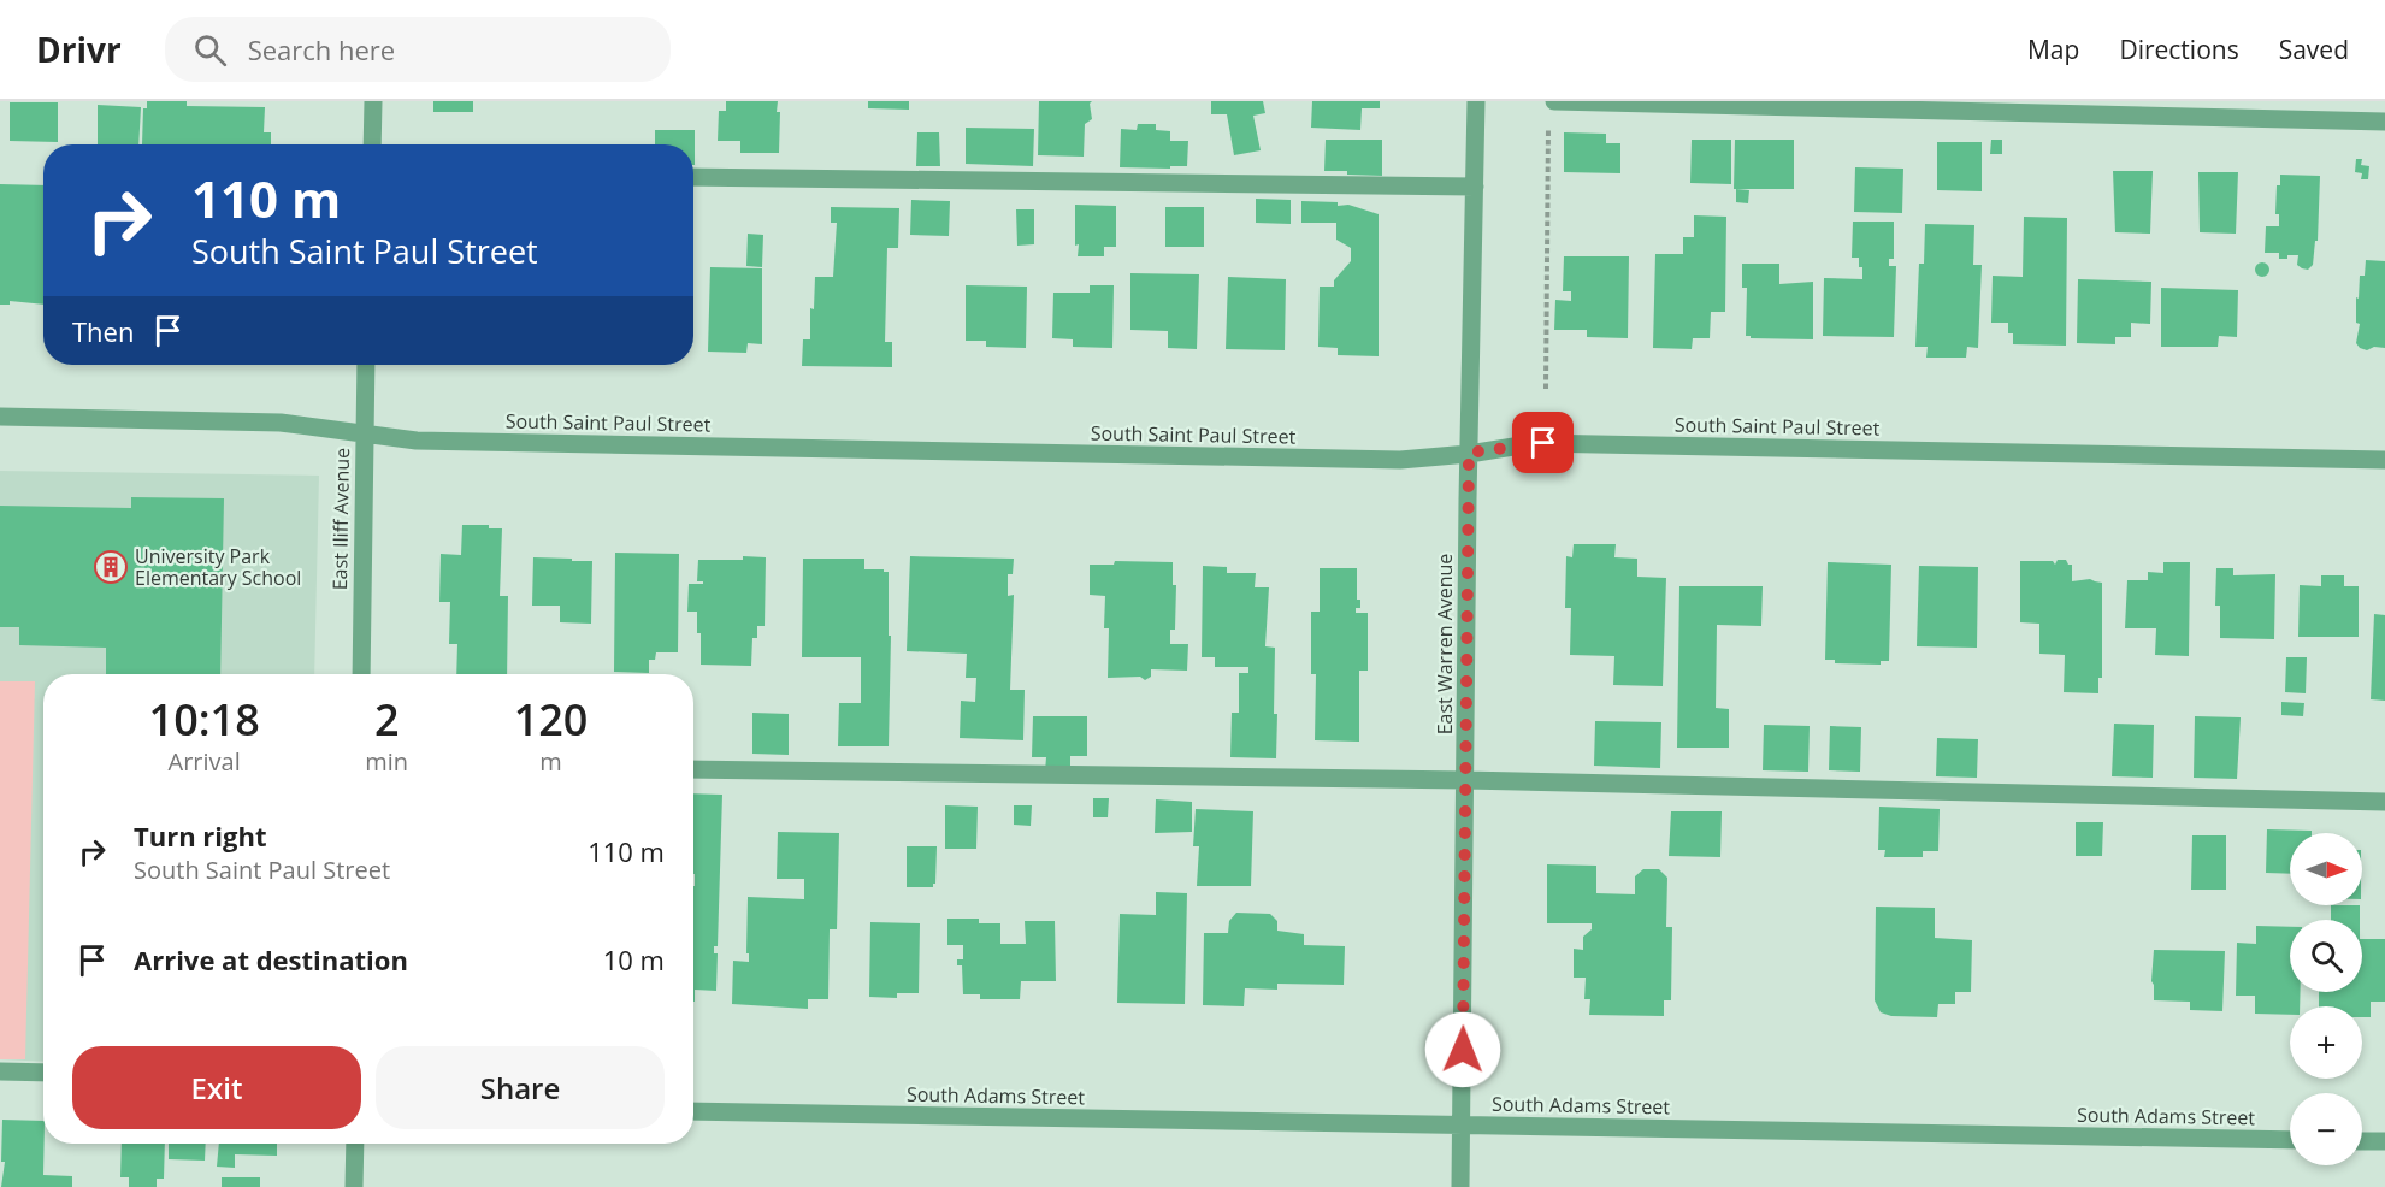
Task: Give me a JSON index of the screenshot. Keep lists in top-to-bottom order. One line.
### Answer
{"streets":{"street":["South Saint Paul Street","East Iliff Avenue","East Warren Avenue","South Adams Street"]},"crossings":[["South Saint Paul Street","East Iliff Avenue"],["South Saint Paul Street","East Warren Avenue"],["East Warren Avenue","South Adams Street"]],"places":{"building":["University Park Elementary School"]},"north":"right","page":{"header":"Drivr","search":"Search here","nav":["Map","Directions","Saved"],"turn":["110 m","South Saint Paul Street"],"then":"Then","eta":["10:18","Arrival","2","min","120","m"],"list":[{"name":"Turn right","note":"South Saint Paul Street","value":"110 m"},{"name":"Arrive at destination","value":"10 m"}],"map_buttons":["+","−"],"buttons":["Exit","Share"]}}
